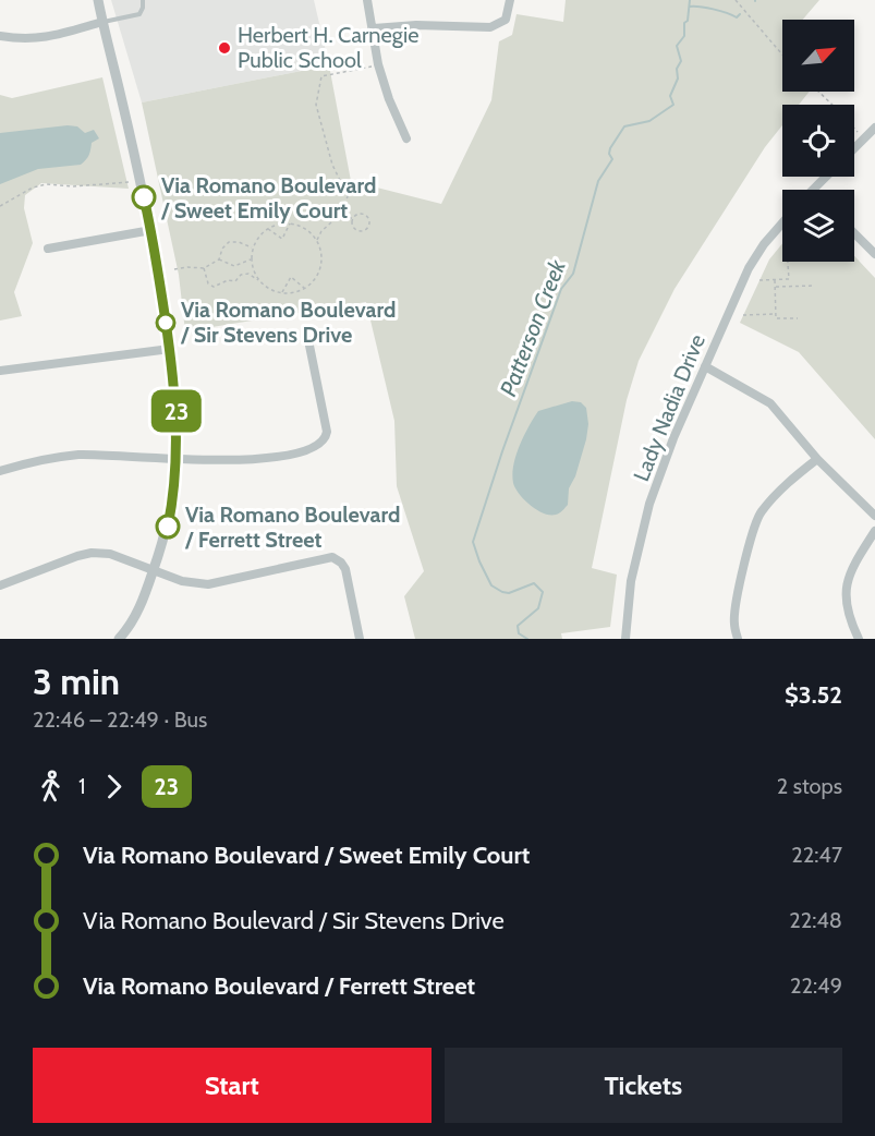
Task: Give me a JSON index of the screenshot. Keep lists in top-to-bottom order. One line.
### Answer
{"streets":{"street":["Lady Nadia Drive"]},"water":["Patterson Creek"],"places":["Herbert H. Carnegie Public School","Via Romano Boulevard / Sweet Emily Court","Via Romano Boulevard / Sir Stevens Drive","Via Romano Boulevard / Ferrett Street"],"lines":["bus line 23"],"north":"top right","page":{"on_map":"23","heading":["3 min","22:46 – 22:49 · Bus","$3.52"],"legs":["1","23","2 stops"],"list":[{"name":"Via Romano Boulevard / Sweet Emily Court","value":"22:47"},{"name":"Via Romano Boulevard / Sir Stevens Drive","value":"22:48"},{"name":"Via Romano Boulevard / Ferrett Street","value":"22:49"}],"buttons":["Start","Tickets"]}}
